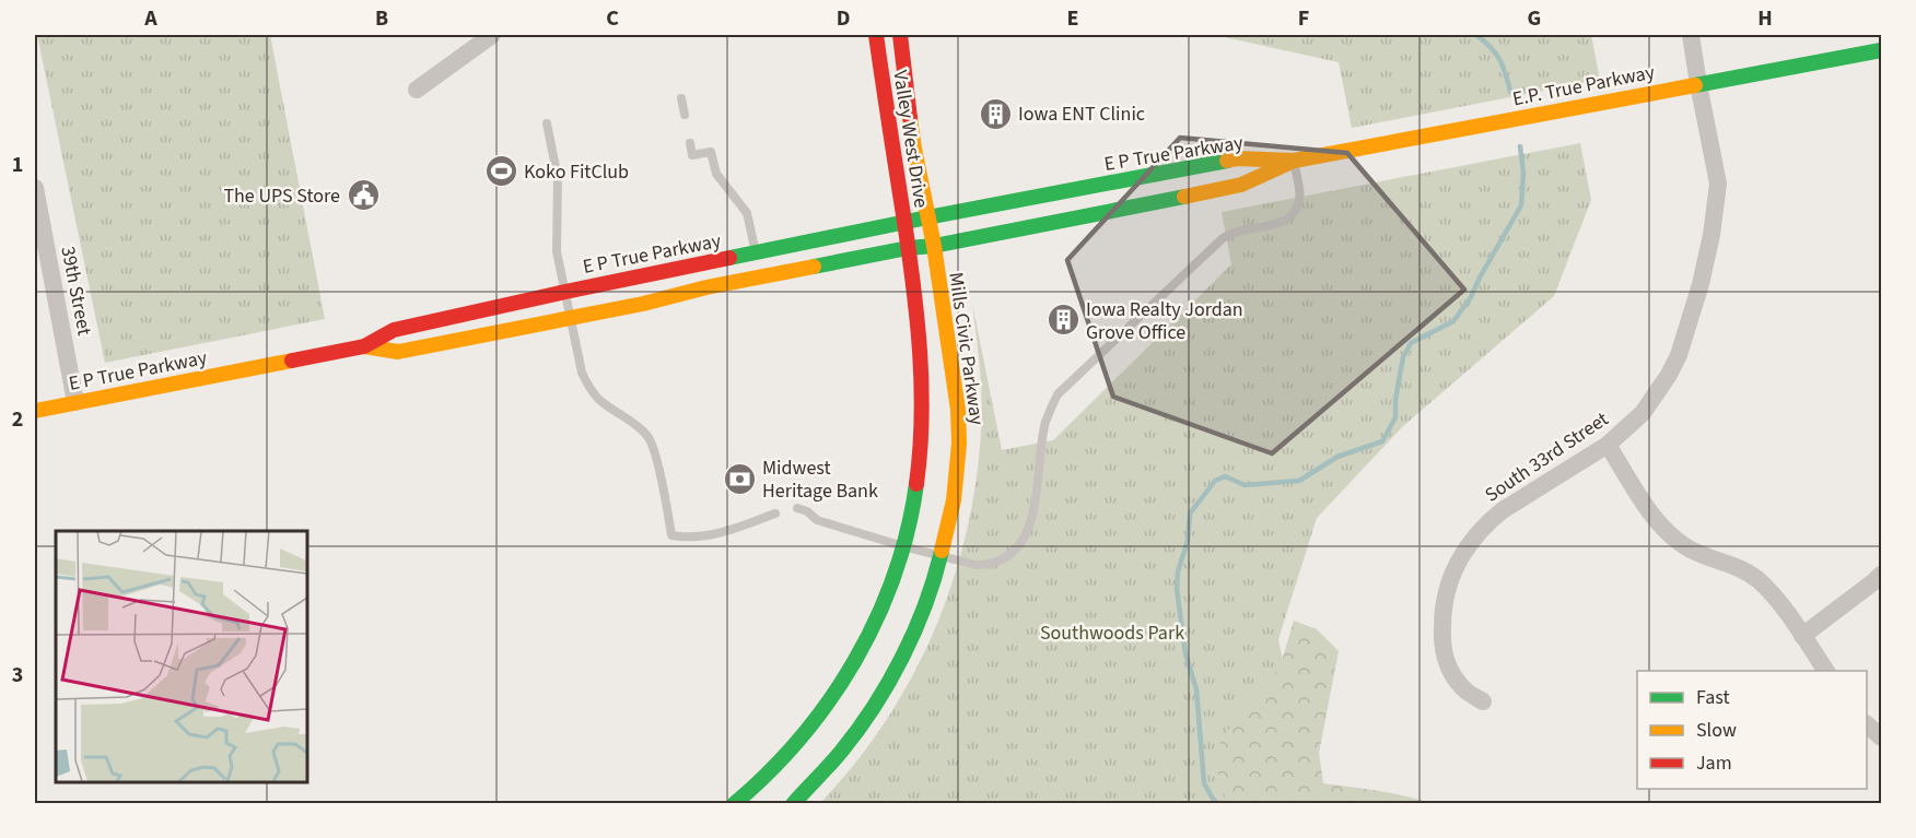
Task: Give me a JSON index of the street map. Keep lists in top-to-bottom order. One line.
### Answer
{"streets":{"main road":["E.P. True Parkway","Valley West Drive","E P True Parkway","Mills Civic Parkway"],"street":["39th Street","South 33rd Street"]},"crossings":[["E.P. True Parkway","E P True Parkway"],["E.P. True Parkway","South 33rd Street"],["Valley West Drive","E P True Parkway"],["Valley West Drive","Mills Civic Parkway"],["E P True Parkway","39th Street"],["E P True Parkway","Mills Civic Parkway"]],"parks":["Southwoods Park"],"places":{"building":["Iowa ENT Clinic","Iowa Realty Jordan Grove Office"],"sports":["Koko FitClub"],"public building":["The UPS Store"],"bank":["Midwest Heritage Bank"]},"legend":["Fast","Slow","Jam"],"grid":{"columns":["A","B","C","D","E","F","G","H"],"rows":["1","2","3"]}}
